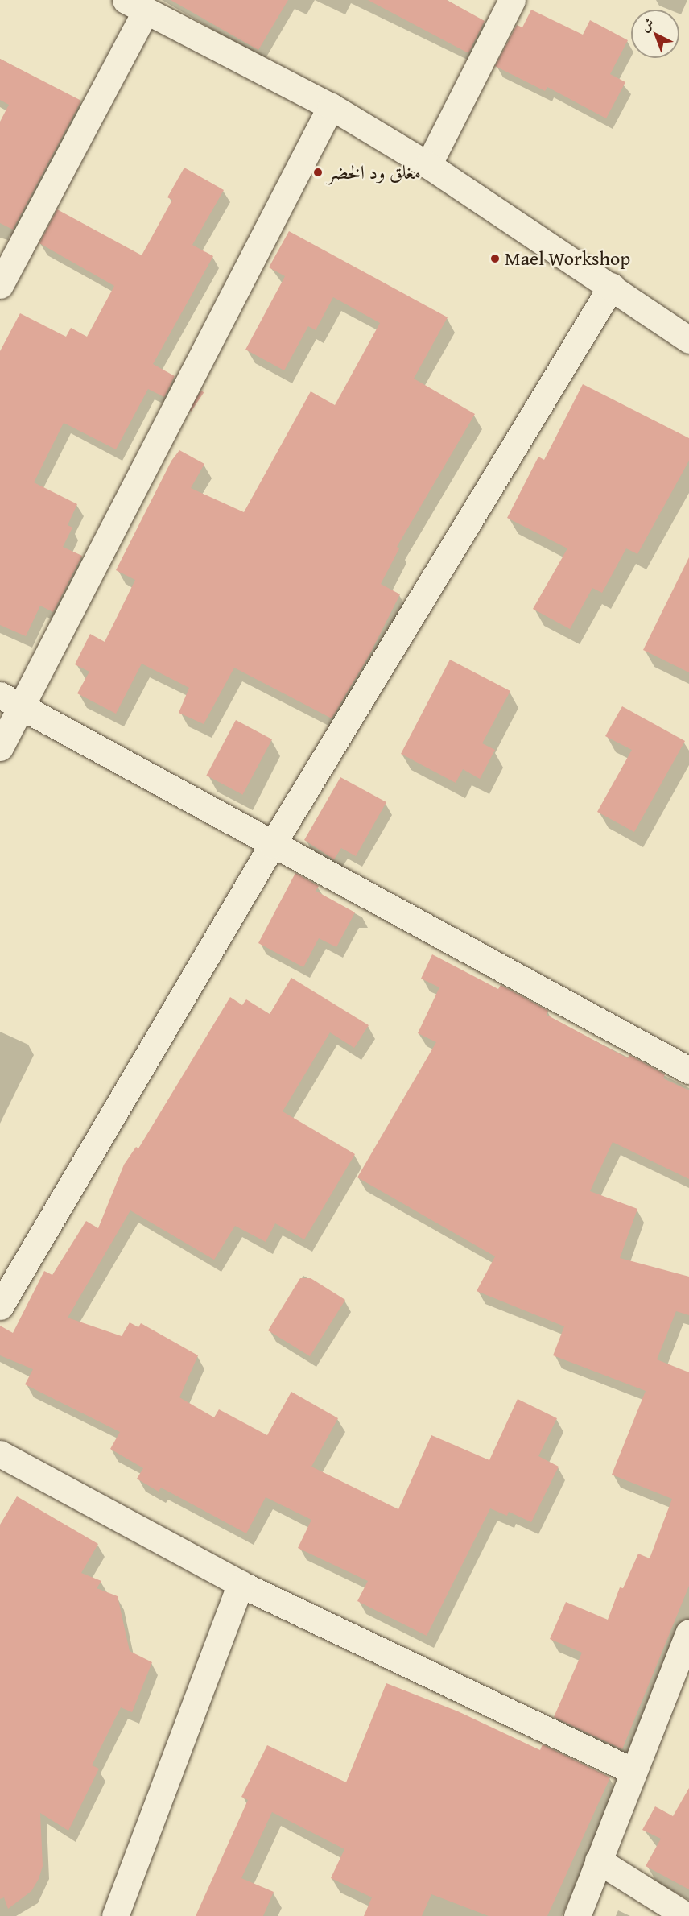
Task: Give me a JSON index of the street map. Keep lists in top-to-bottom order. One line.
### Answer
{"places":["مغلق ود الخضر","Mael Workshop"],"north":"top left"}
